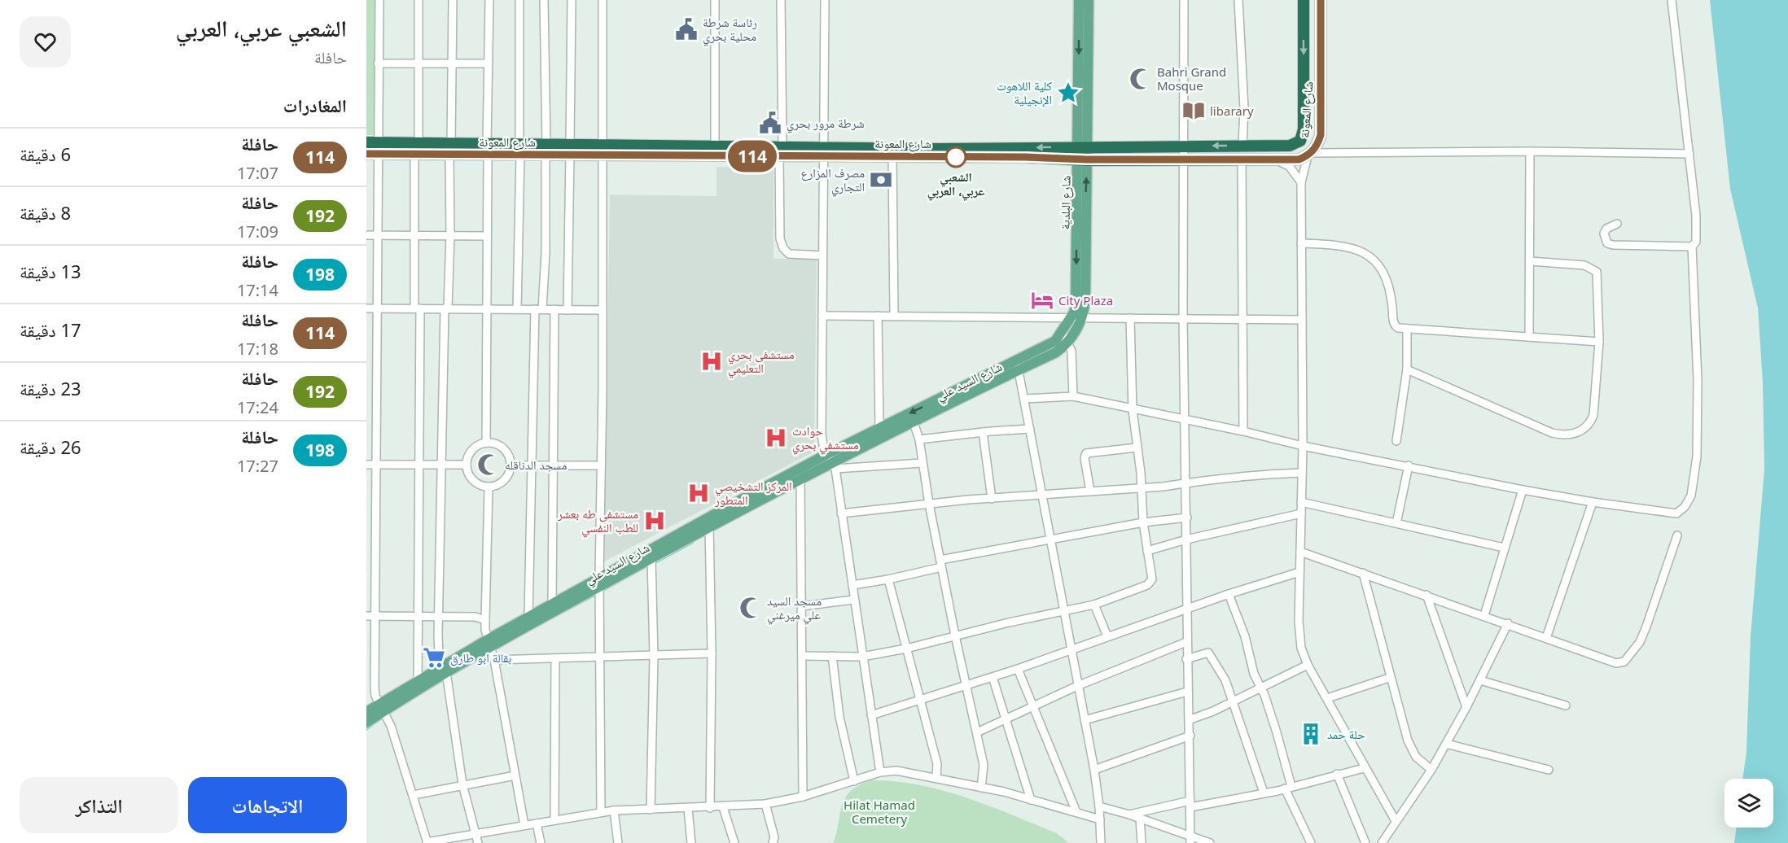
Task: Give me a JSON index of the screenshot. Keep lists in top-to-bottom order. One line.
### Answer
{"streets":{"highway":["شارع المعونة"],"main road":["شارع البلدية","شارع السيد علي"]},"crossings":[["شارع المعونة","شارع البلدية"],["شارع البلدية","شارع السيد علي"]],"parks":["Hilat Hamad Cemetery"],"places":{"public building":["رئاسة شرطة محلية بحري","شرطة مرور بحري"],"mosque":["Bahri Grand Mosque","مسجد الدناقله","مسجد السيد علي ميرغني"],"place":["كلية اللاهوت الإنجيلية"],"library":["libarary"],"other":["الشعبي عربي، العربي"],"bank":["مصرف المزارع التجاري"],"hotel":["City Plaza"],"hospital":["مستشفى بحري التعليمي","حوادث مستشفي بحري","المركز التشخيصي المتطور","مستشفى طه بعشر للطب النفسي"],"supermarket":["بقالة ابو طارق"],"building":["حلة حمد"]},"lines":["bus line 114"],"page":{"on_map":"114","heading":[["الشعبي عربي، العربي","حافلة"],"المغادرات"],"list":[{"mark":"114","name":"حافلة","note":"17:07","value":"6 دقيقة"},{"mark":"192","name":"حافلة","note":"17:09","value":"8 دقيقة"},{"mark":"198","name":"حافلة","note":"17:14","value":"13 دقيقة"},{"mark":"114","name":"حافلة","note":"17:18","value":"17 دقيقة"},{"mark":"192","name":"حافلة","note":"17:24","value":"23 دقيقة"},{"mark":"198","name":"حافلة","note":"17:27","value":"26 دقيقة"}],"buttons":["الاتجاهات","التذاكر"]}}
